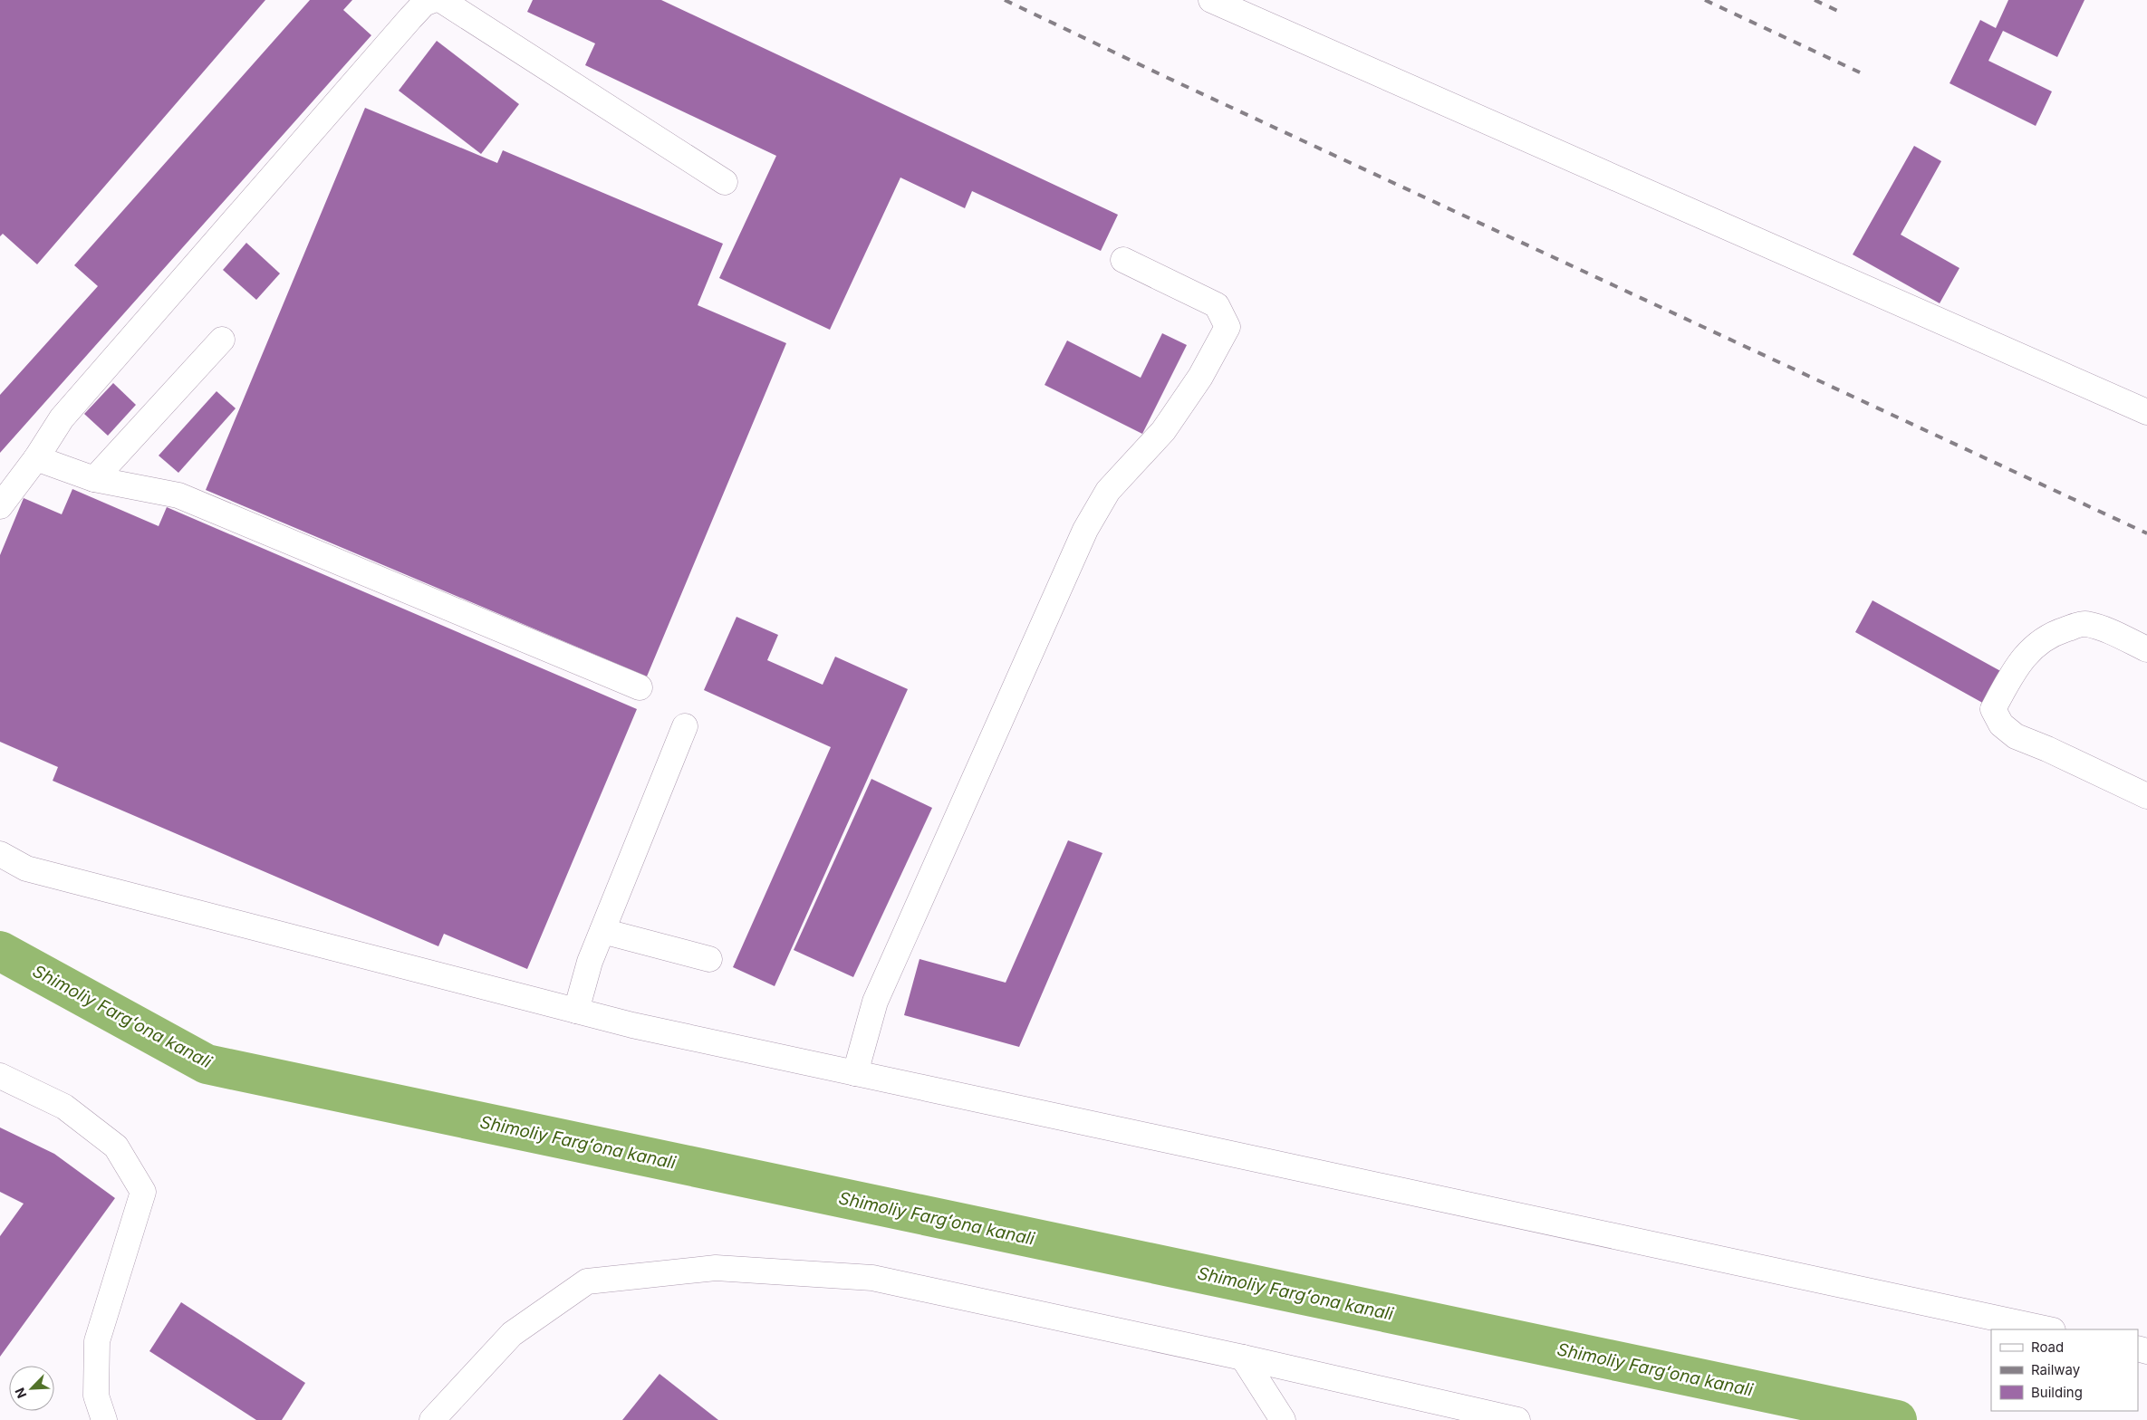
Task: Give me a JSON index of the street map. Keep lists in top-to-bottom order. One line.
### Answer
{"water":["Shimoliy Fargʻona kanali"],"legend":["Road","Railway","Building"],"north":"bottom left"}
